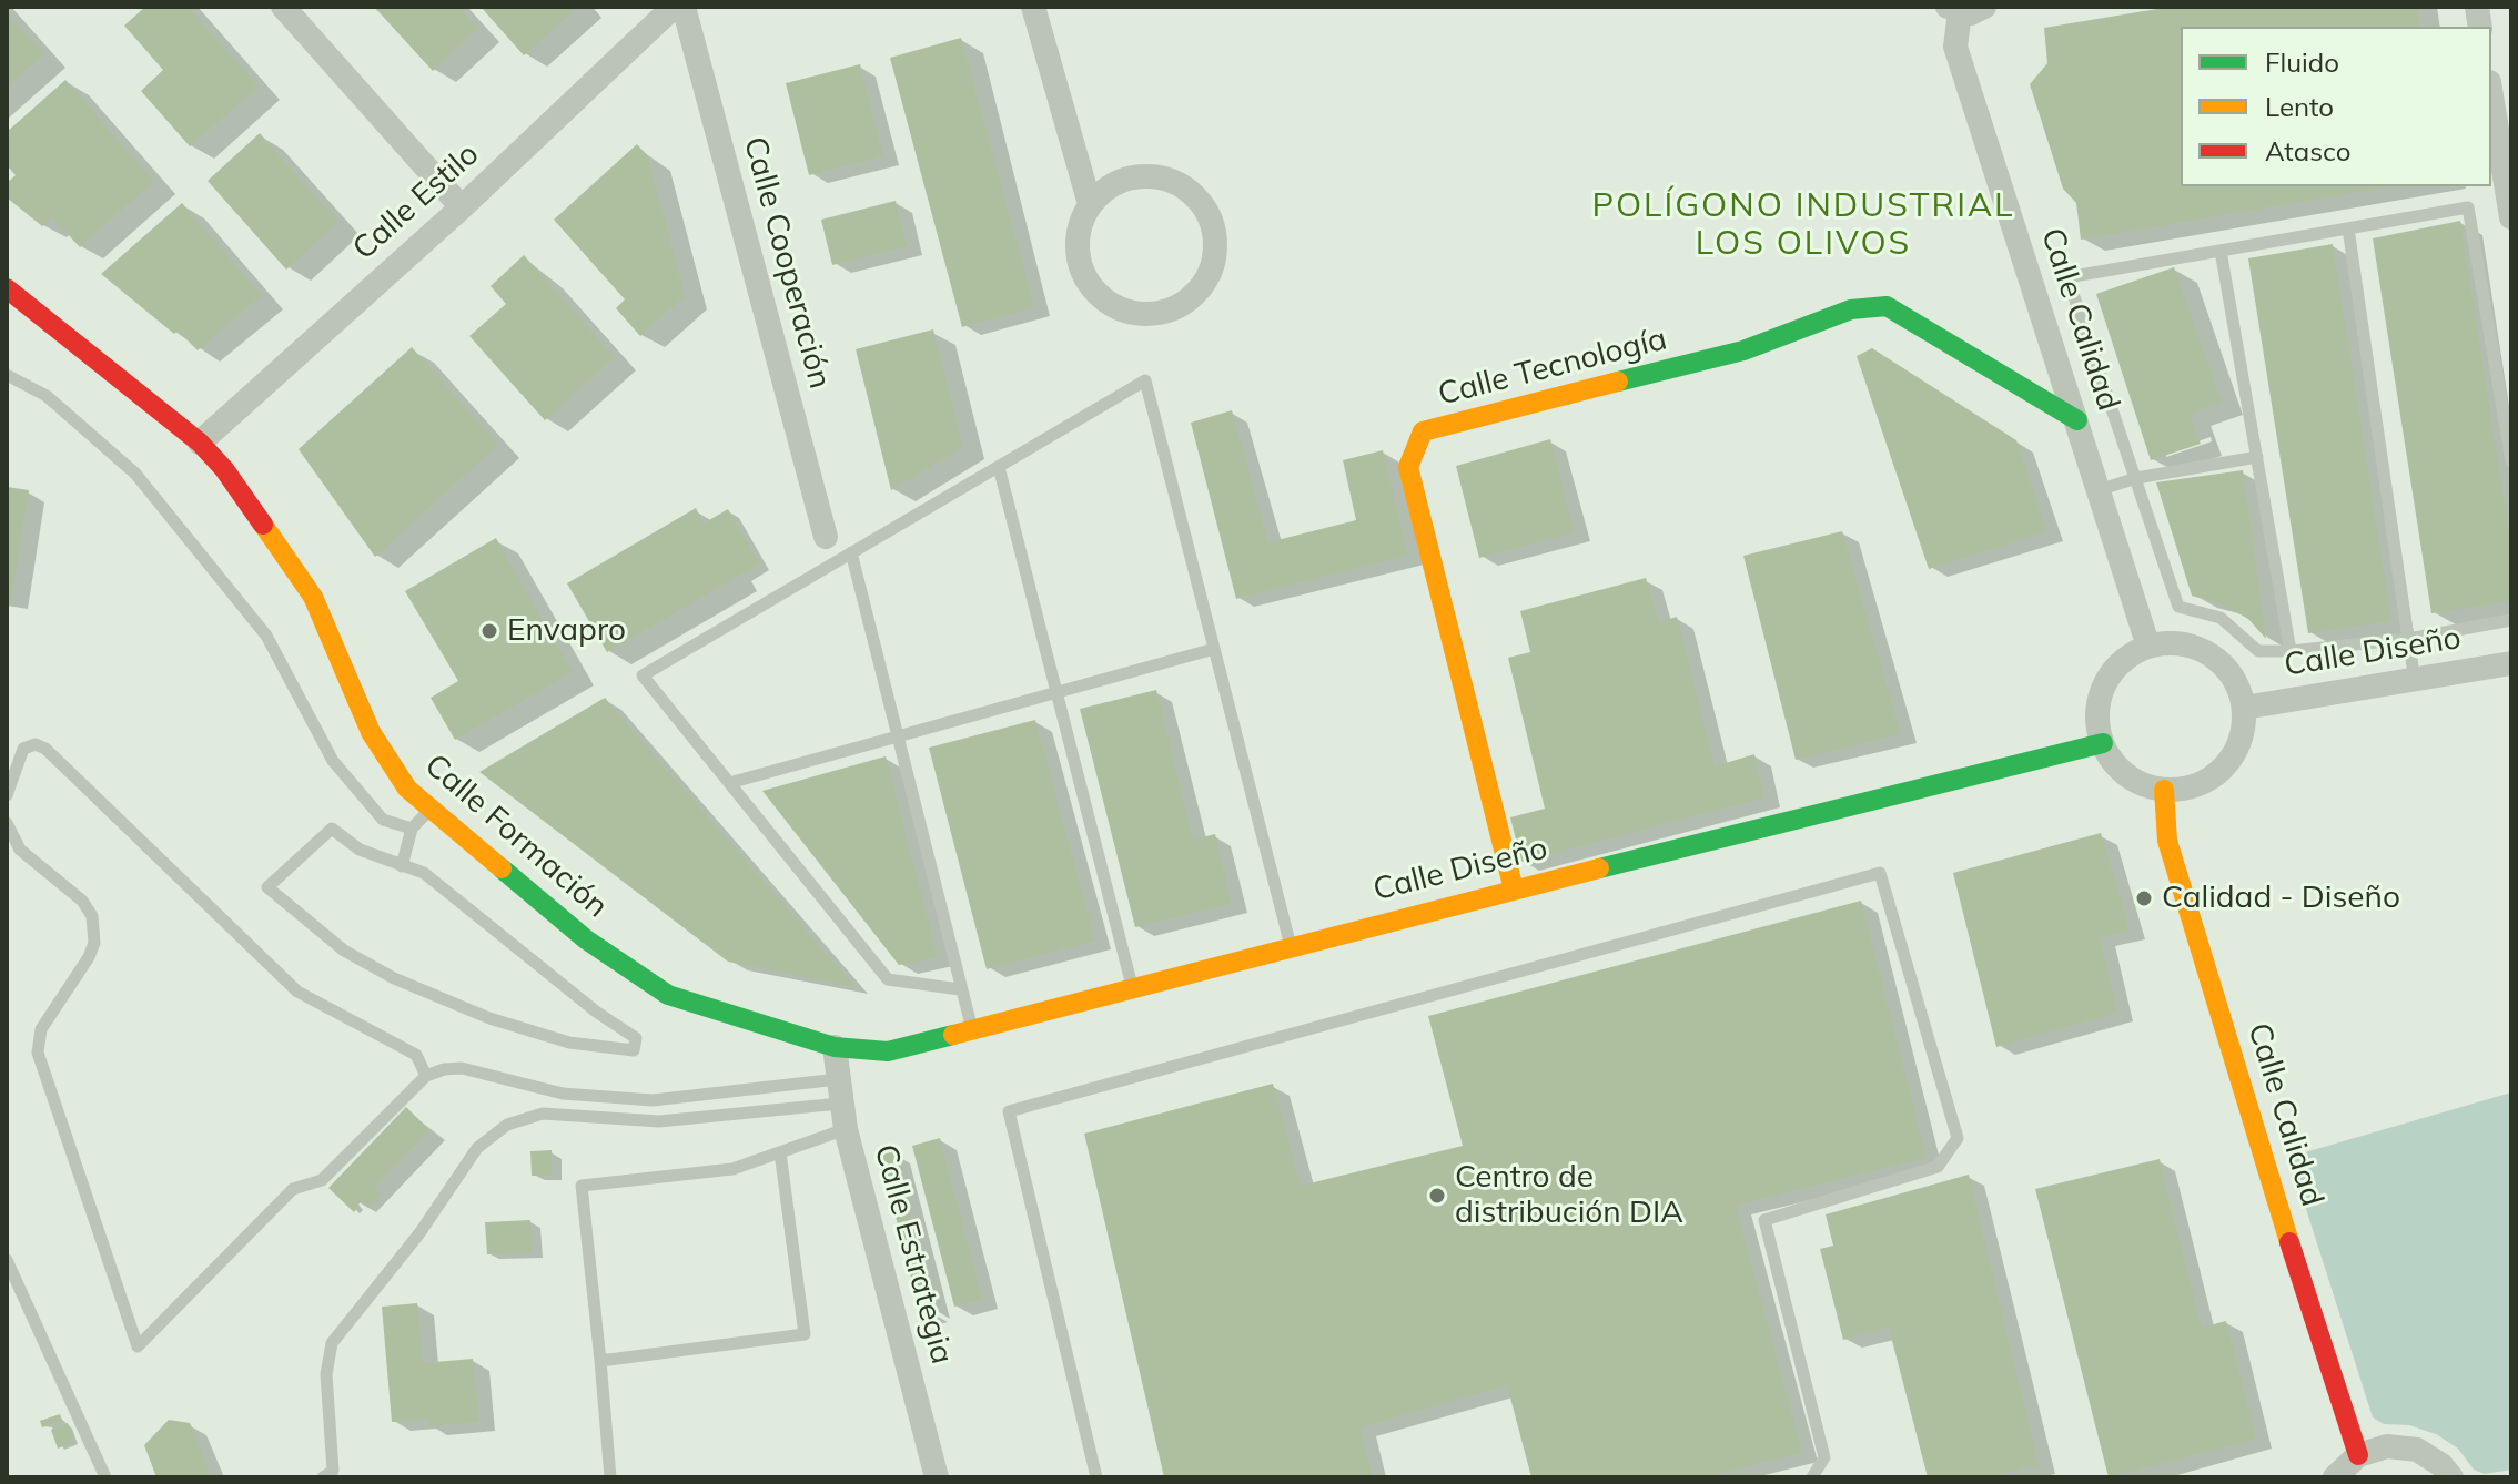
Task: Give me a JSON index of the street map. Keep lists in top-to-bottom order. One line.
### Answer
{"streets":{"street":["Calle Estilo","Calle Cooperación","Calle Calidad","Calle Tecnología","Calle Diseño","Calle Formación","Calle Estrategia"]},"crossings":[["Calle Estilo","Calle Formación"],["Calle Calidad","Calle Tecnología"],["Calle Calidad","Calle Diseño"],["Calle Tecnología","Calle Diseño"],["Calle Diseño","Calle Formación"],["Calle Diseño","Calle Estrategia"],["Calle Formación","Calle Estrategia"]],"districts":["POLÍGONO INDUSTRIAL LOS OLIVOS"],"places":["Envapro","Calidad - Diseño","Centro de distribución DIA"],"legend":["Fluido","Lento","Atasco"]}
